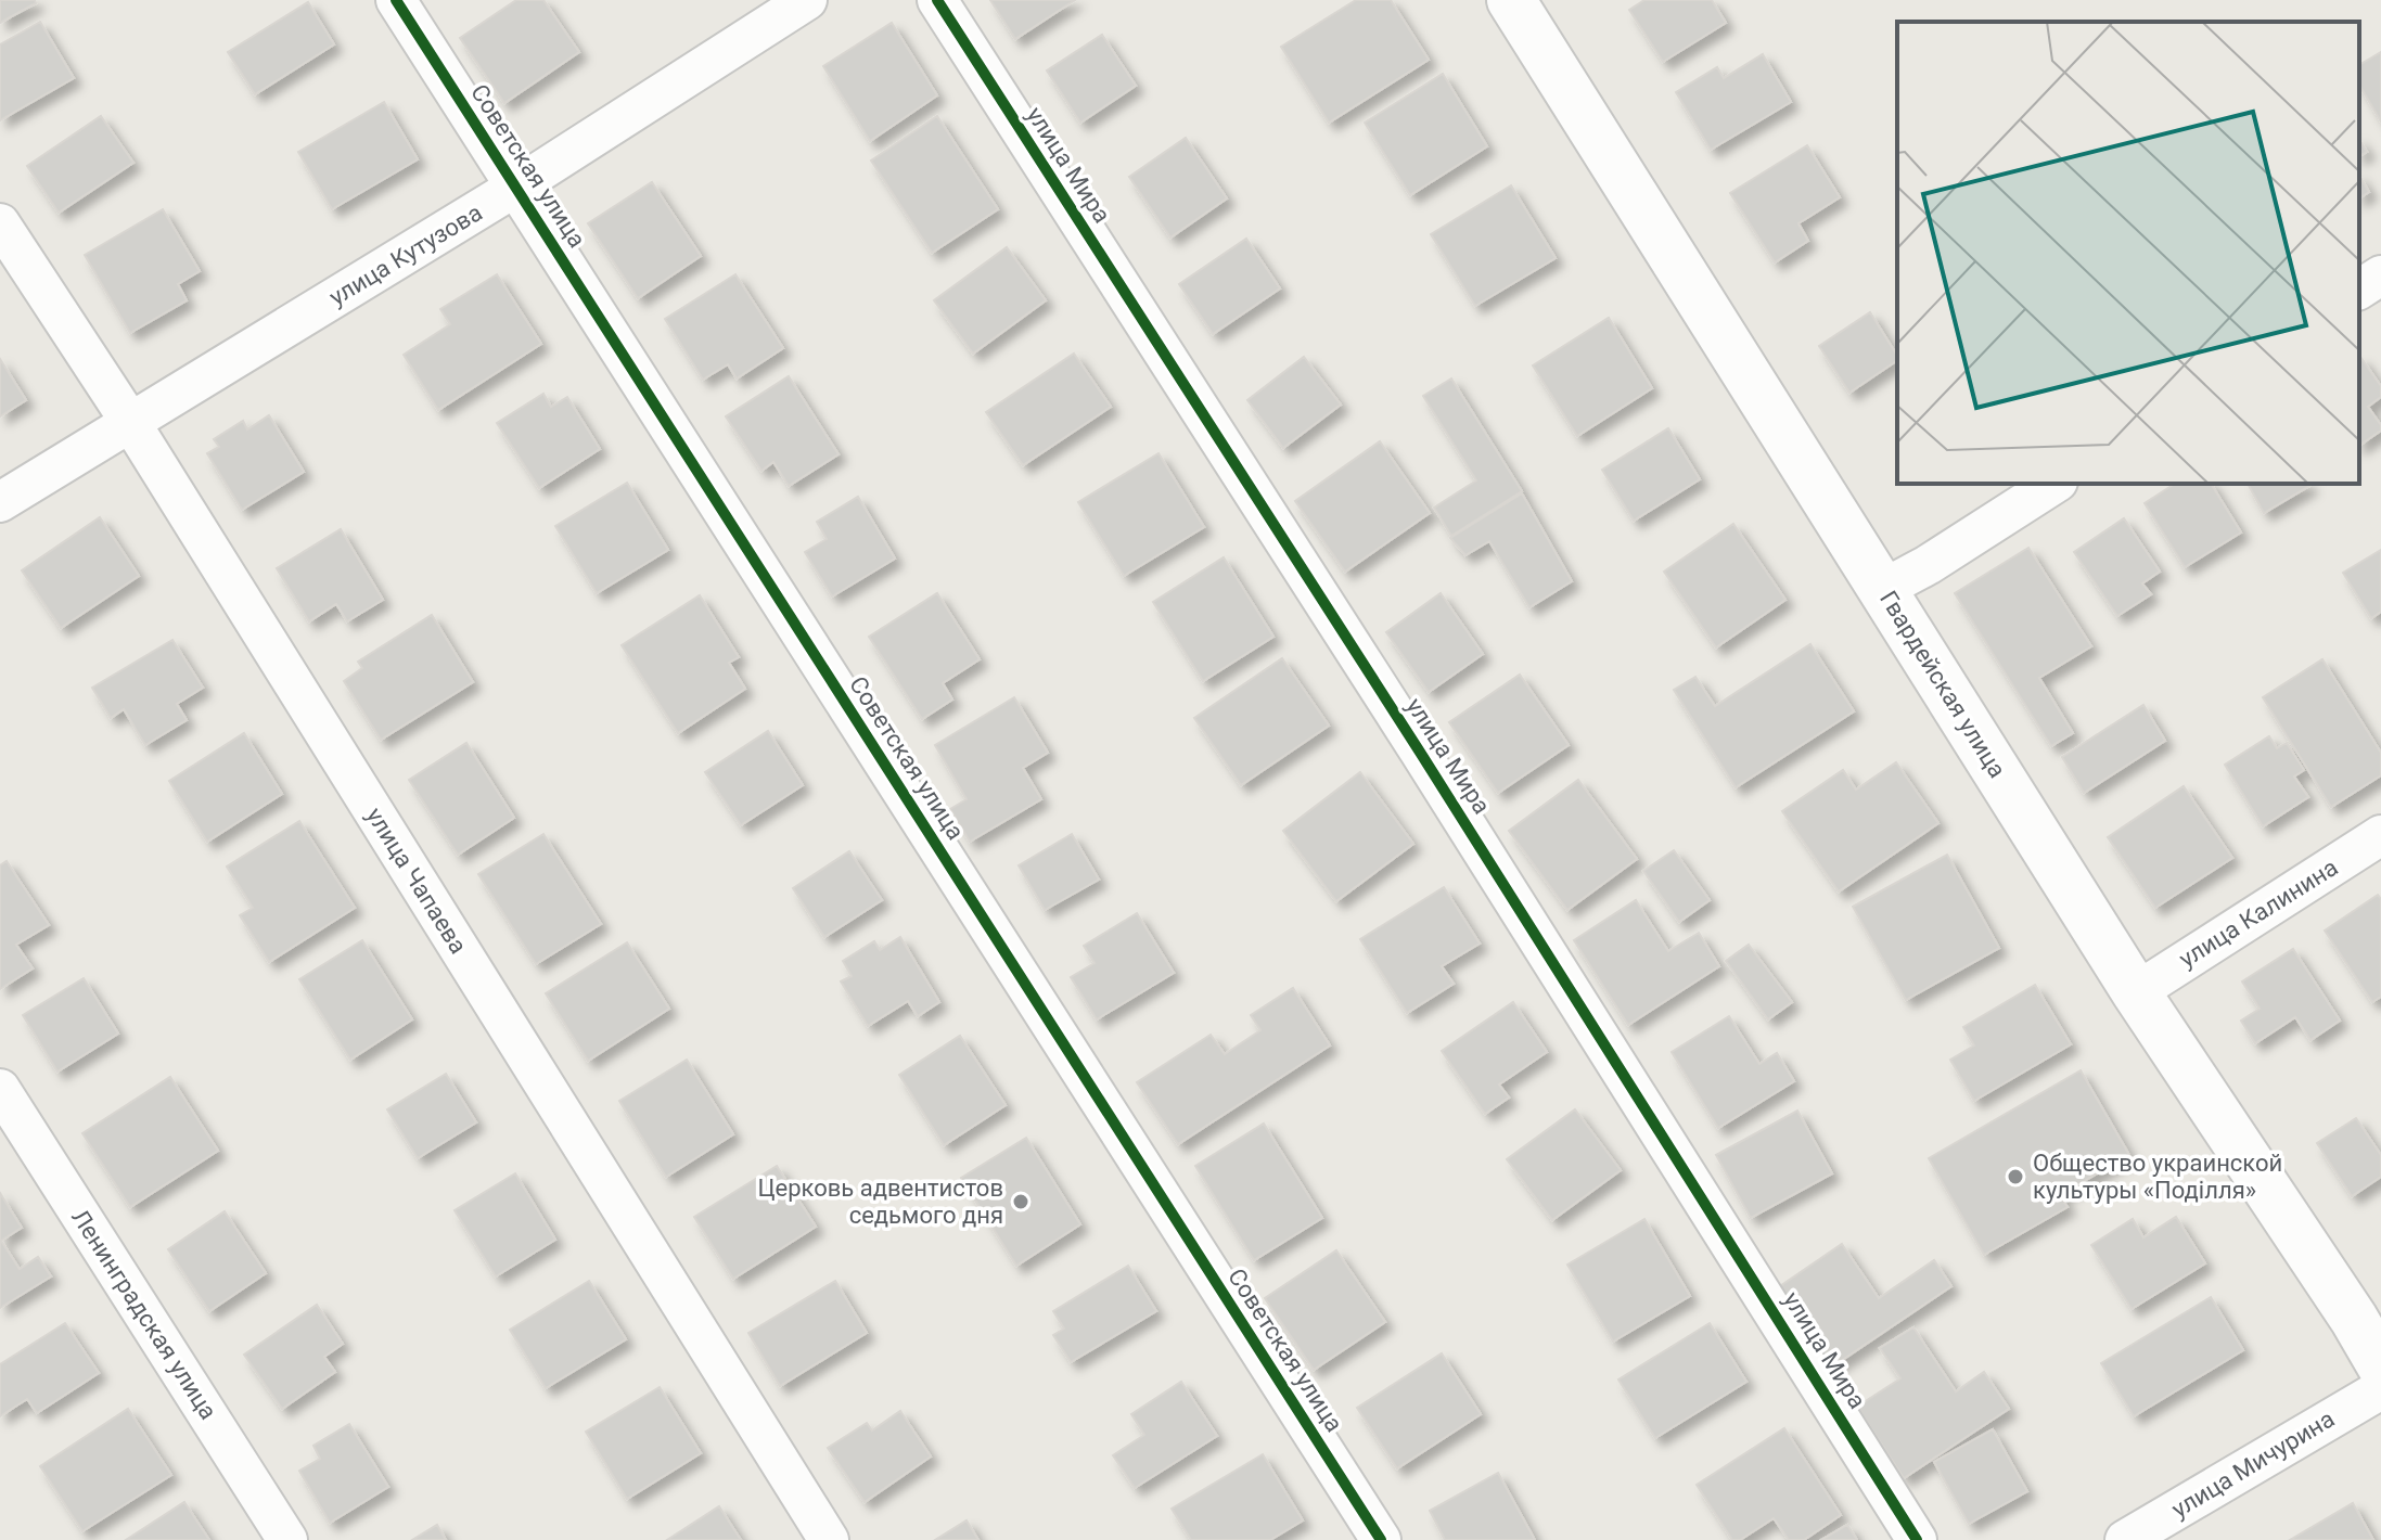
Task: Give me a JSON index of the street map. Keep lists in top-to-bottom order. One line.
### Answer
{"streets":{"street":["улица Мира","Советская улица","улица Кутузова","Гвардейская улица","улица Чапаева","улица Калинина","Ленинградская улица","улица Мичурина"]},"crossings":[["Советская улица","улица Кутузова"],["улица Кутузова","улица Чапаева"],["Гвардейская улица","улица Калинина"]],"places":["Общество украинской культуры «Поділля»","Церковь адвентистов седьмого дня"]}
